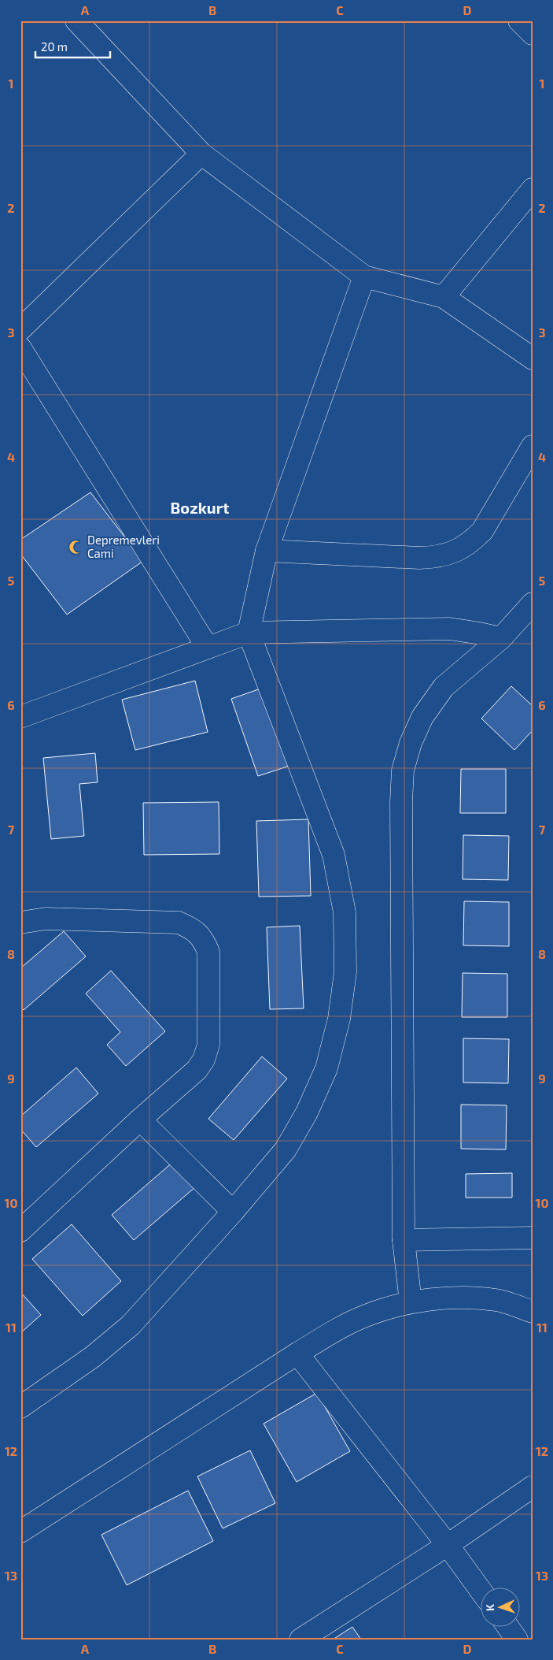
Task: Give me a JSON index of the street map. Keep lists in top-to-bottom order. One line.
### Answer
{"districts":["Bozkurt"],"places":{"mosque":["Depremevleri Cami"]},"scale_bar":"20 m","north":"left","grid":{"columns":["A","B","C","D"],"rows":["1","2","3","4","5","6","7","8","9","10","11","12","13"]}}
